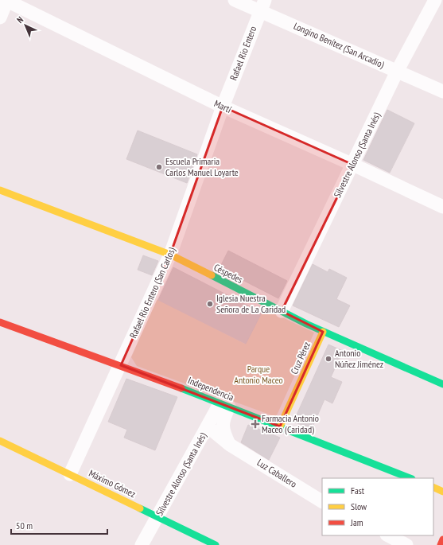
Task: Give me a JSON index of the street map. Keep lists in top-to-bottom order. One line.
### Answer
{"streets":{"main road":["Céspedes","Cruz Pérez","Independencia","Máximo Gómez"],"street":["Longino Benítez (San Arcadio)","Rafael Rio Entero","Martí","Silvestre Alonso (Santa Inés)","Rafael Rio Entero (San Carlos)","Luz Caballero"]},"crossings":[["Longino Benítez (San Arcadio)","Rafael Rio Entero"],["Longino Benítez (San Arcadio)","Silvestre Alonso (Santa Inés)"],["Rafael Rio Entero","Martí"],["Rafael Rio Entero","Rafael Rio Entero (San Carlos)"],["Martí","Silvestre Alonso (Santa Inés)"],["Martí","Rafael Rio Entero (San Carlos)"],["Silvestre Alonso (Santa Inés)","Céspedes"],["Silvestre Alonso (Santa Inés)","Independencia"],["Silvestre Alonso (Santa Inés)","Luz Caballero"],["Silvestre Alonso (Santa Inés)","Máximo Gómez"],["Céspedes","Rafael Rio Entero (San Carlos)"],["Céspedes","Cruz Pérez"],["Rafael Rio Entero (San Carlos)","Independencia"],["Rafael Rio Entero (San Carlos)","Máximo Gómez"],["Cruz Pérez","Independencia"]],"parks":["Parque Antonio Maceo"],"places":{"other":["Escuela Primaria Carlos Manuel Loyarte","Iglesia Nuestra Señora de La Caridad","Antonio Núñez Jiménez"],"health":["Farmacia Antonio Maceo (Caridad)"]},"legend":["Fast","Slow","Jam"],"scale_bar":"50 m","north":"top left"}
